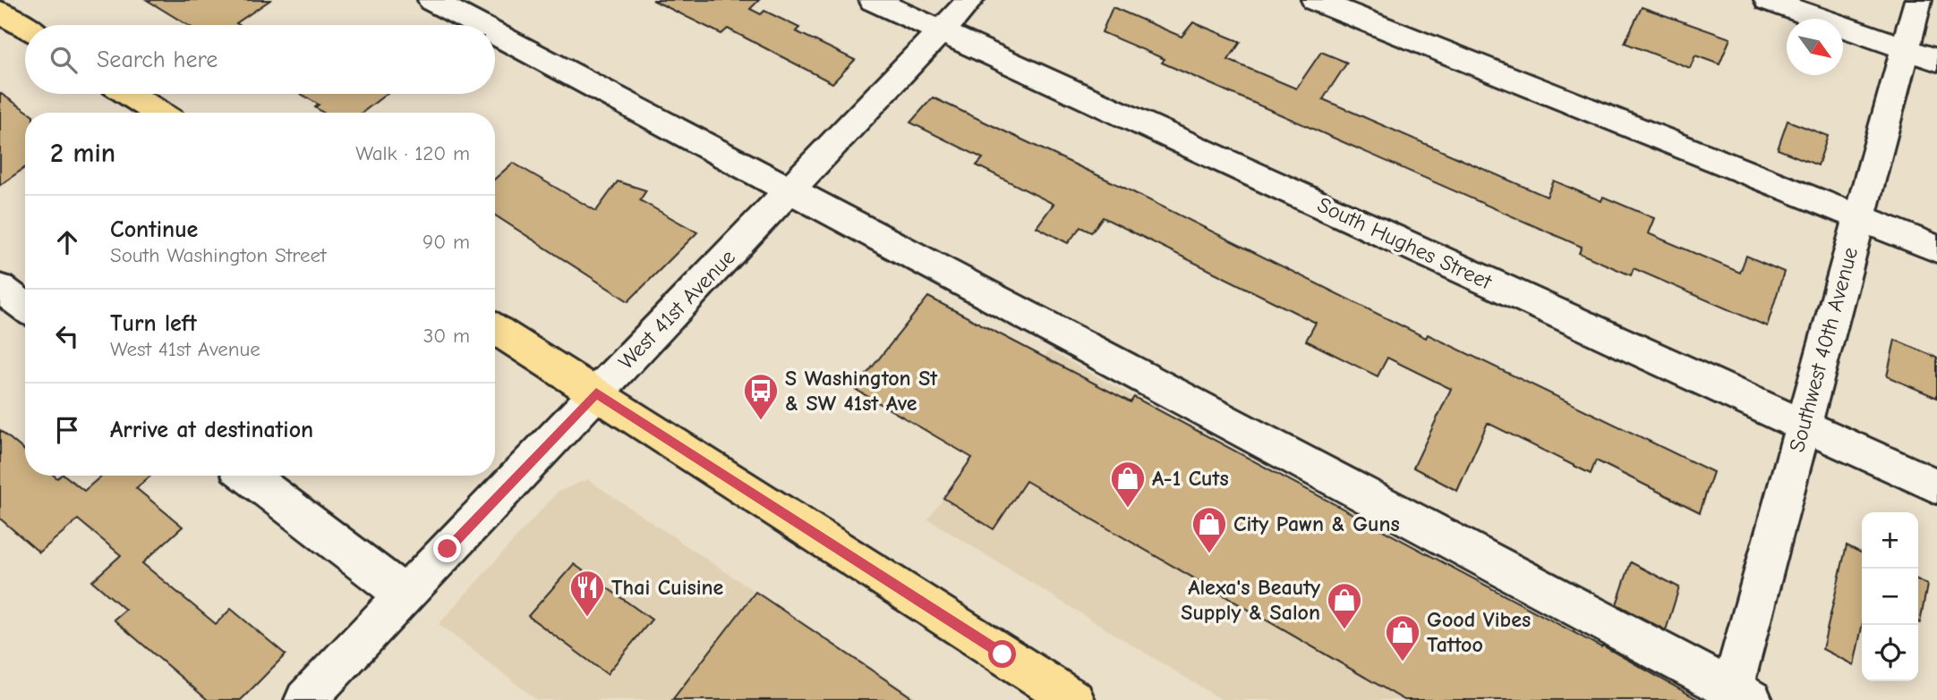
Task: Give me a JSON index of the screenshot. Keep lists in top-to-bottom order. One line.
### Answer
{"streets":{"street":["South Hughes Street","West 41st Avenue","Southwest 40th Avenue"]},"crossings":[["South Hughes Street","West 41st Avenue"],["South Hughes Street","Southwest 40th Avenue"]],"places":{"bus stop":["S Washington St & SW 41st Ave"],"shop":["A-1 Cuts","City Pawn & Guns","Alexa's Beauty Supply & Salon","Good Vibes Tattoo"],"restaurant":["Thai Cuisine"]},"north":"bottom right","page":{"search":"Search here","heading":["2 min","Walk · 120 m"],"list":[["Continue","South Washington Street","90 m"],["Turn left","West 41st Avenue","30 m"],"Arrive at destination"],"map_buttons":["+","−"]}}
